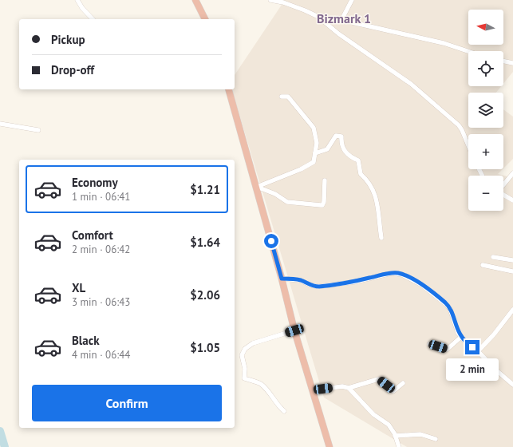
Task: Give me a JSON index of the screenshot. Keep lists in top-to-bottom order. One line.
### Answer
{"districts":["Bizmark 1"],"north":"left","page":{"map_buttons":["+","−"],"banner":["Pickup","Drop-off"],"list":[{"name":"Economy","note":"1 min · 06:41","value":"$1.21"},{"name":"Comfort","note":"2 min · 06:42","value":"$1.64"},{"name":"XL","note":"3 min · 06:43","value":"$2.06"},{"name":"Black","note":"4 min · 06:44","value":"$1.05"}],"bubble":"2 min","buttons":"Confirm"}}
